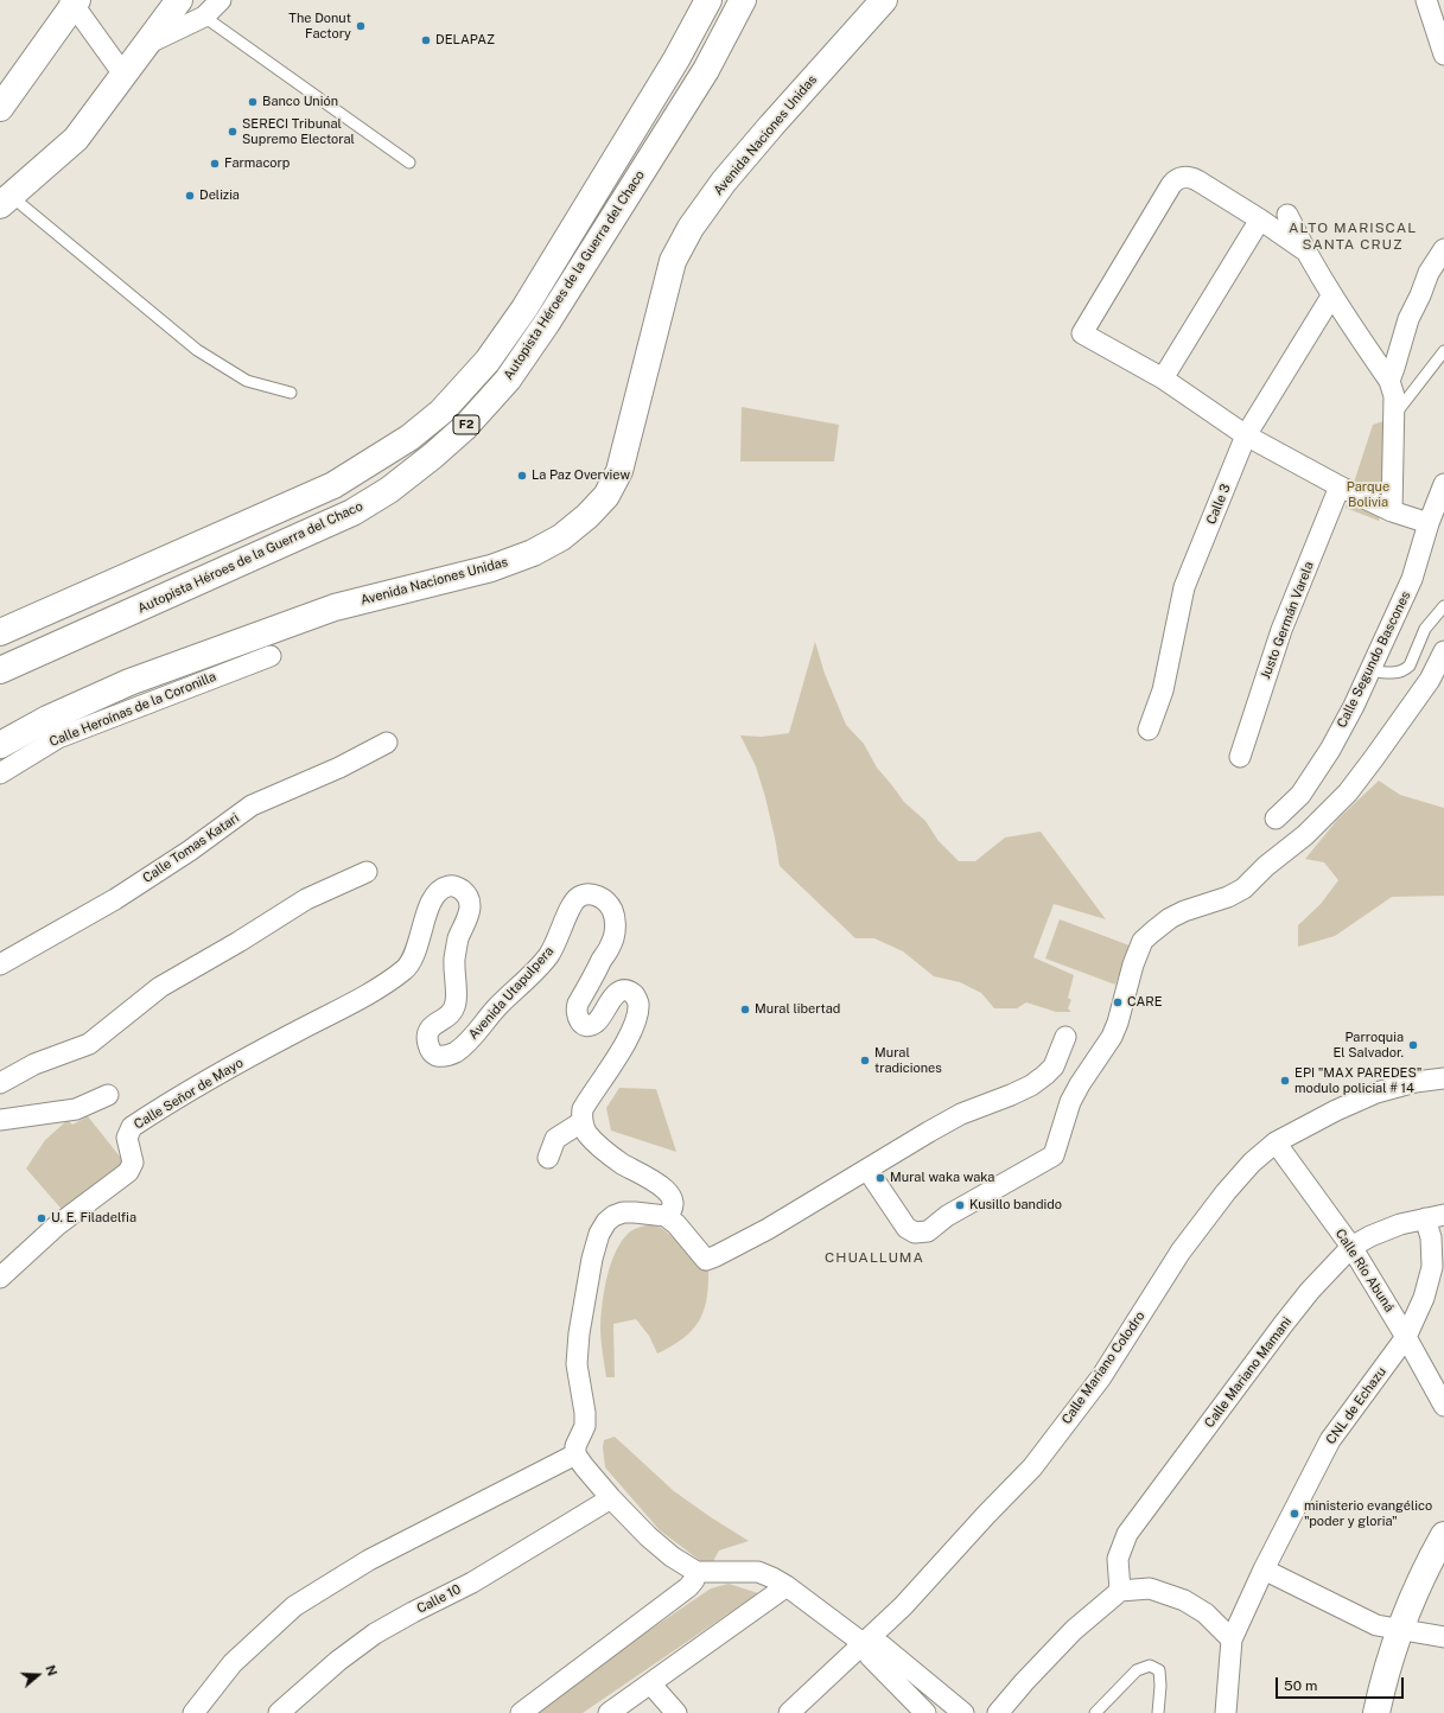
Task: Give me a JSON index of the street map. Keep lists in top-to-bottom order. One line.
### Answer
{"streets":{"main road":["Avenida Naciones Unidas","Autopista Héroes de la Guerra del Chaco","F2"],"street":["Calle 3","Justo Germán Varela","Calle Segundo Bascones","Calle Heroínas de la Coronilla","Calle Tomas Katari","Avenida Utapulpera","Calle Señor de Mayo","Calle Río Abuná","Calle Mariano Colodro","Calle Mariano Mamani","CNL de Echazu","Calle 10"]},"crossings":[["Avenida Utapulpera","Calle Señor de Mayo"],["Calle Río Abuná","Calle Mariano Colodro"],["Calle Río Abuná","Calle Mariano Mamani"],["Calle Río Abuná","CNL de Echazu"],["Calle Mariano Mamani","CNL de Echazu"]],"districts":["ALTO MARISCAL SANTA CRUZ","CHUALLUMA"],"parks":["Parque Bolivia"],"places":["The Donut Factory","DELAPAZ","Banco Unión","SERECI Tribunal Supremo Electoral","Farmacorp","Delizia","La Paz Overview","CARE","Mural libertad","Parroquia El Salvador.","Mural tradiciones","EPI \"MAX PAREDES\" modulo policial # 14","Mural waka waka","Kusillo bandido","U. E. Filadelfia","ministerio evangélico \"poder y gloria\""],"scale_bar":"50 m","north":"right"}
